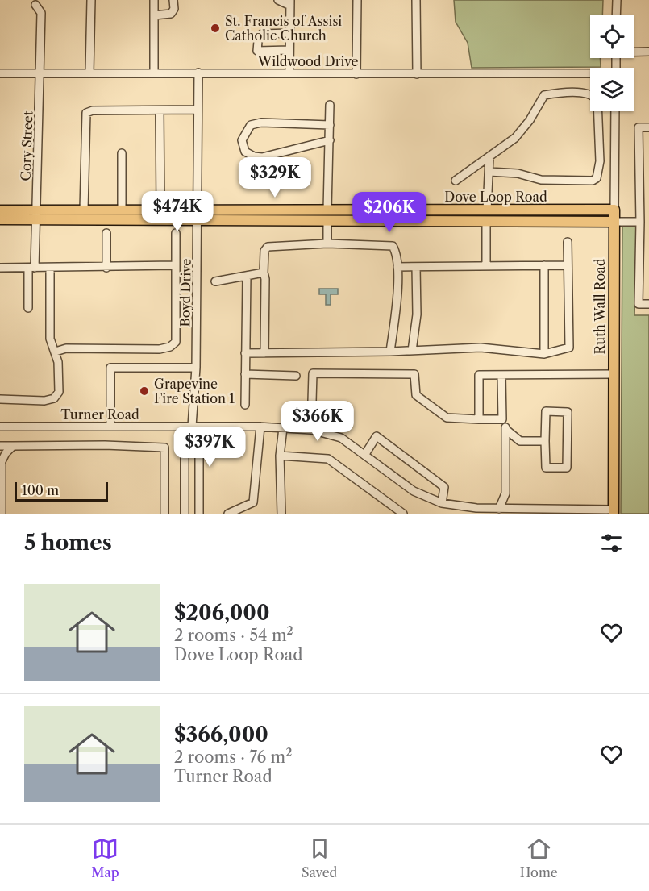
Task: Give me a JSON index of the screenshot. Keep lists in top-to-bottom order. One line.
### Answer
{"streets":{"main road":["Dove Loop Road","Ruth Wall Road"],"street":["Wildwood Drive","Cory Street","Boyd Drive","Turner Road"]},"crossings":[["Wildwood Drive","Cory Street"],["Wildwood Drive","Boyd Drive"],["Cory Street","Dove Loop Road"],["Dove Loop Road","Boyd Drive"],["Dove Loop Road","Ruth Wall Road"],["Boyd Drive","Turner Road"],["Ruth Wall Road","Turner Road"]],"places":["St. Francis of Assisi Catholic Church","Grapevine Fire Station 1"],"scale_bar":"100 m","page":{"price":["$329K","$474K","$206K","$366K","$397K"],"scale":"100 m","heading":"5 homes","list":[{"name":"$206,000","note":"2 rooms · 54 m² · Dove Loop Road"},{"name":"$366,000","note":"2 rooms · 76 m² · Turner Road"}],"tabs":["Map","Saved","Home"]}}
